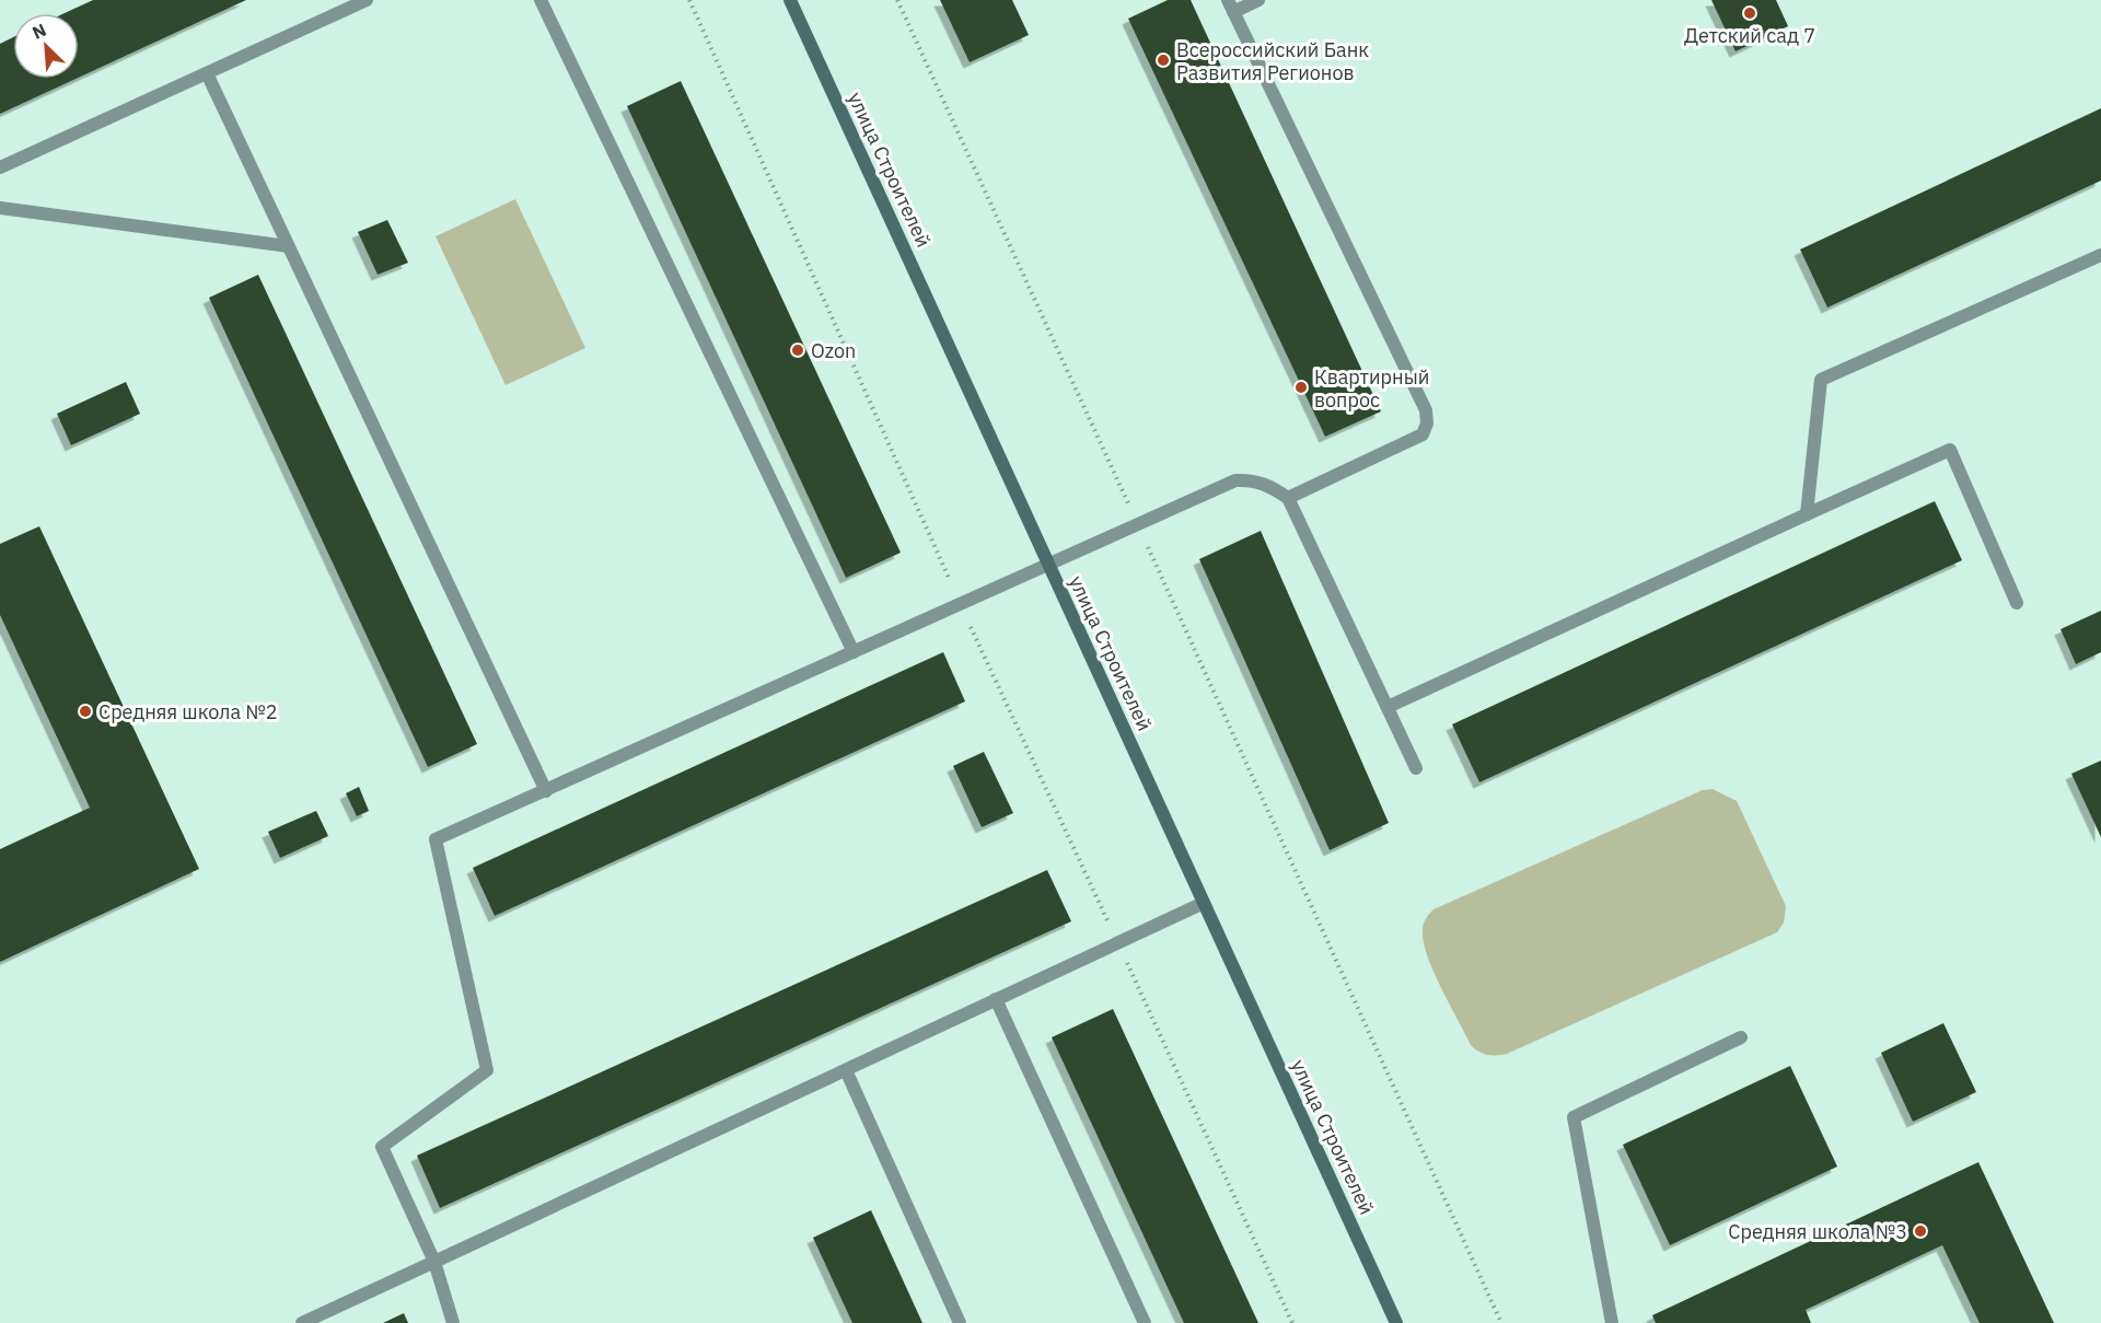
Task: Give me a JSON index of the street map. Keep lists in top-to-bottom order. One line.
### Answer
{"streets":{"main road":["улица Строителей"]},"places":["Детский сад 7","Всероссийский Банк Развития Регионов","Ozon","Квартирный вопрос","Средняя школа №2","Средняя школа №3"],"north":"top left"}
